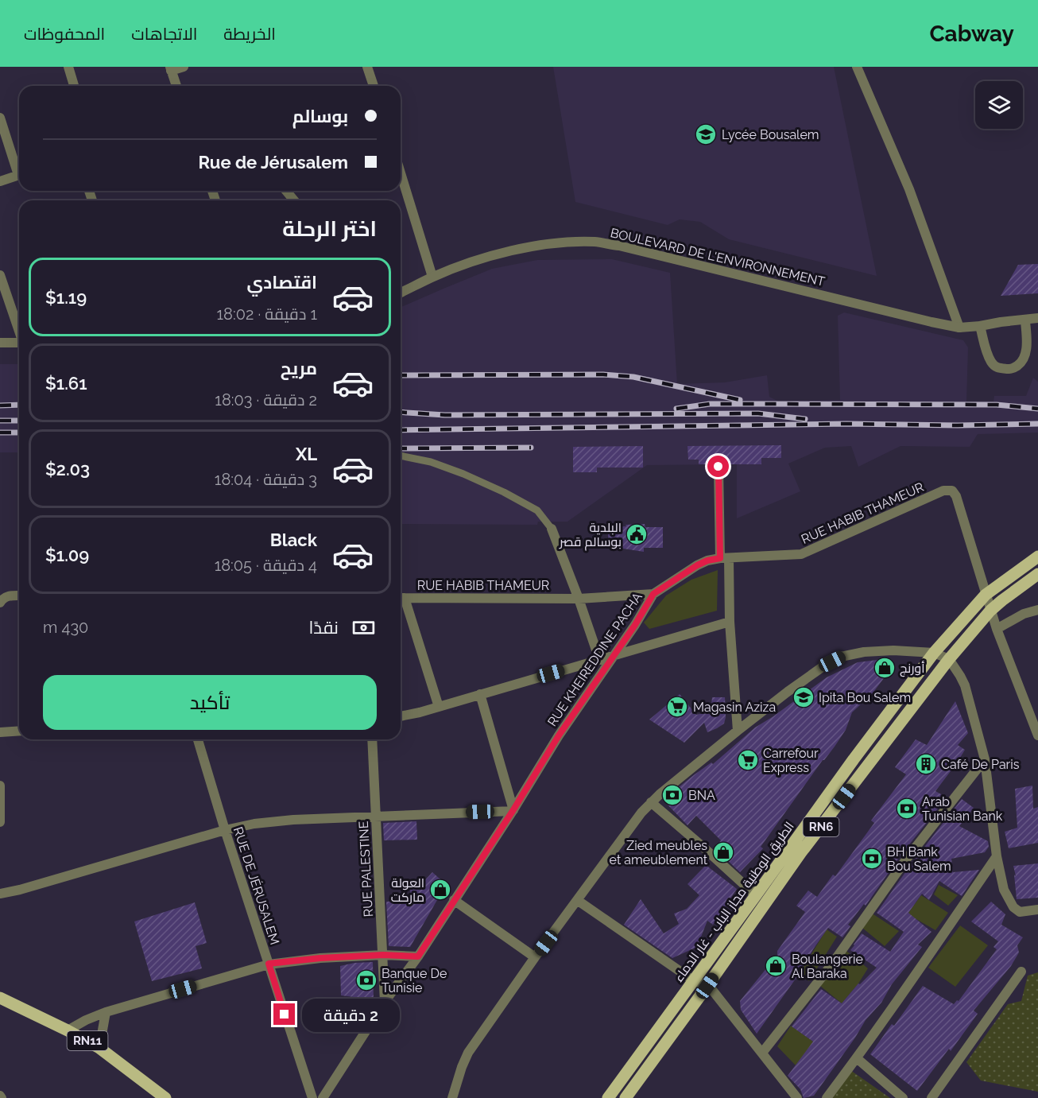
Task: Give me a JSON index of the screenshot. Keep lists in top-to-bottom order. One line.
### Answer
{"streets":{"main road":["RN6","الطريق الوطنية مجاز الباب - غار الدماء","RN11"],"street":["BOULEVARD DE L'ENVIRONNEMENT","RUE HABIB THAMEUR","RUE KHEIREDDINE PACHA","RUE PALESTINE","RUE DE JÉRUSALEM"]},"crossings":[["RUE HABIB THAMEUR","RUE KHEIREDDINE PACHA"],["RUE HABIB THAMEUR","الطريق الوطنية مجاز الباب - غار الدماء"],["RUE KHEIREDDINE PACHA","RUE PALESTINE"]],"places":{"school or university":["Lycée Bousalem","Ipita Bou Salem"],"public building":["البلدية بوسالم قصر"],"shop":["أورنج","Zied meubles et ameublement","العولة ماركت","Boulangerie Al Baraka"],"supermarket":["Magasin Aziza","Carrefour Express"],"building":["Café De Paris"],"bank":["BNA","Arab Tunisian Bank","BH Bank Bou Salem","Banque De Tunisie"]},"page":{"header":"Cabway","nav":["الخريطة","الاتجاهات","المحفوظات"],"banner":["بوسالم","Rue de Jérusalem"],"heading":"اختر الرحلة","list":[{"name":"اقتصادي","note":"1 دقيقة · 18:02","value":"$1.19"},{"name":"مريح","note":"2 دقيقة · 18:03","value":"$1.61"},{"name":"XL","note":"3 دقيقة · 18:04","value":"$2.03"},{"name":"Black","note":"4 دقيقة · 18:05","value":"$1.09"}],"pay":["نقدًا","430 m"],"buttons":"تأكيد","bubble":"2 دقيقة"}}
